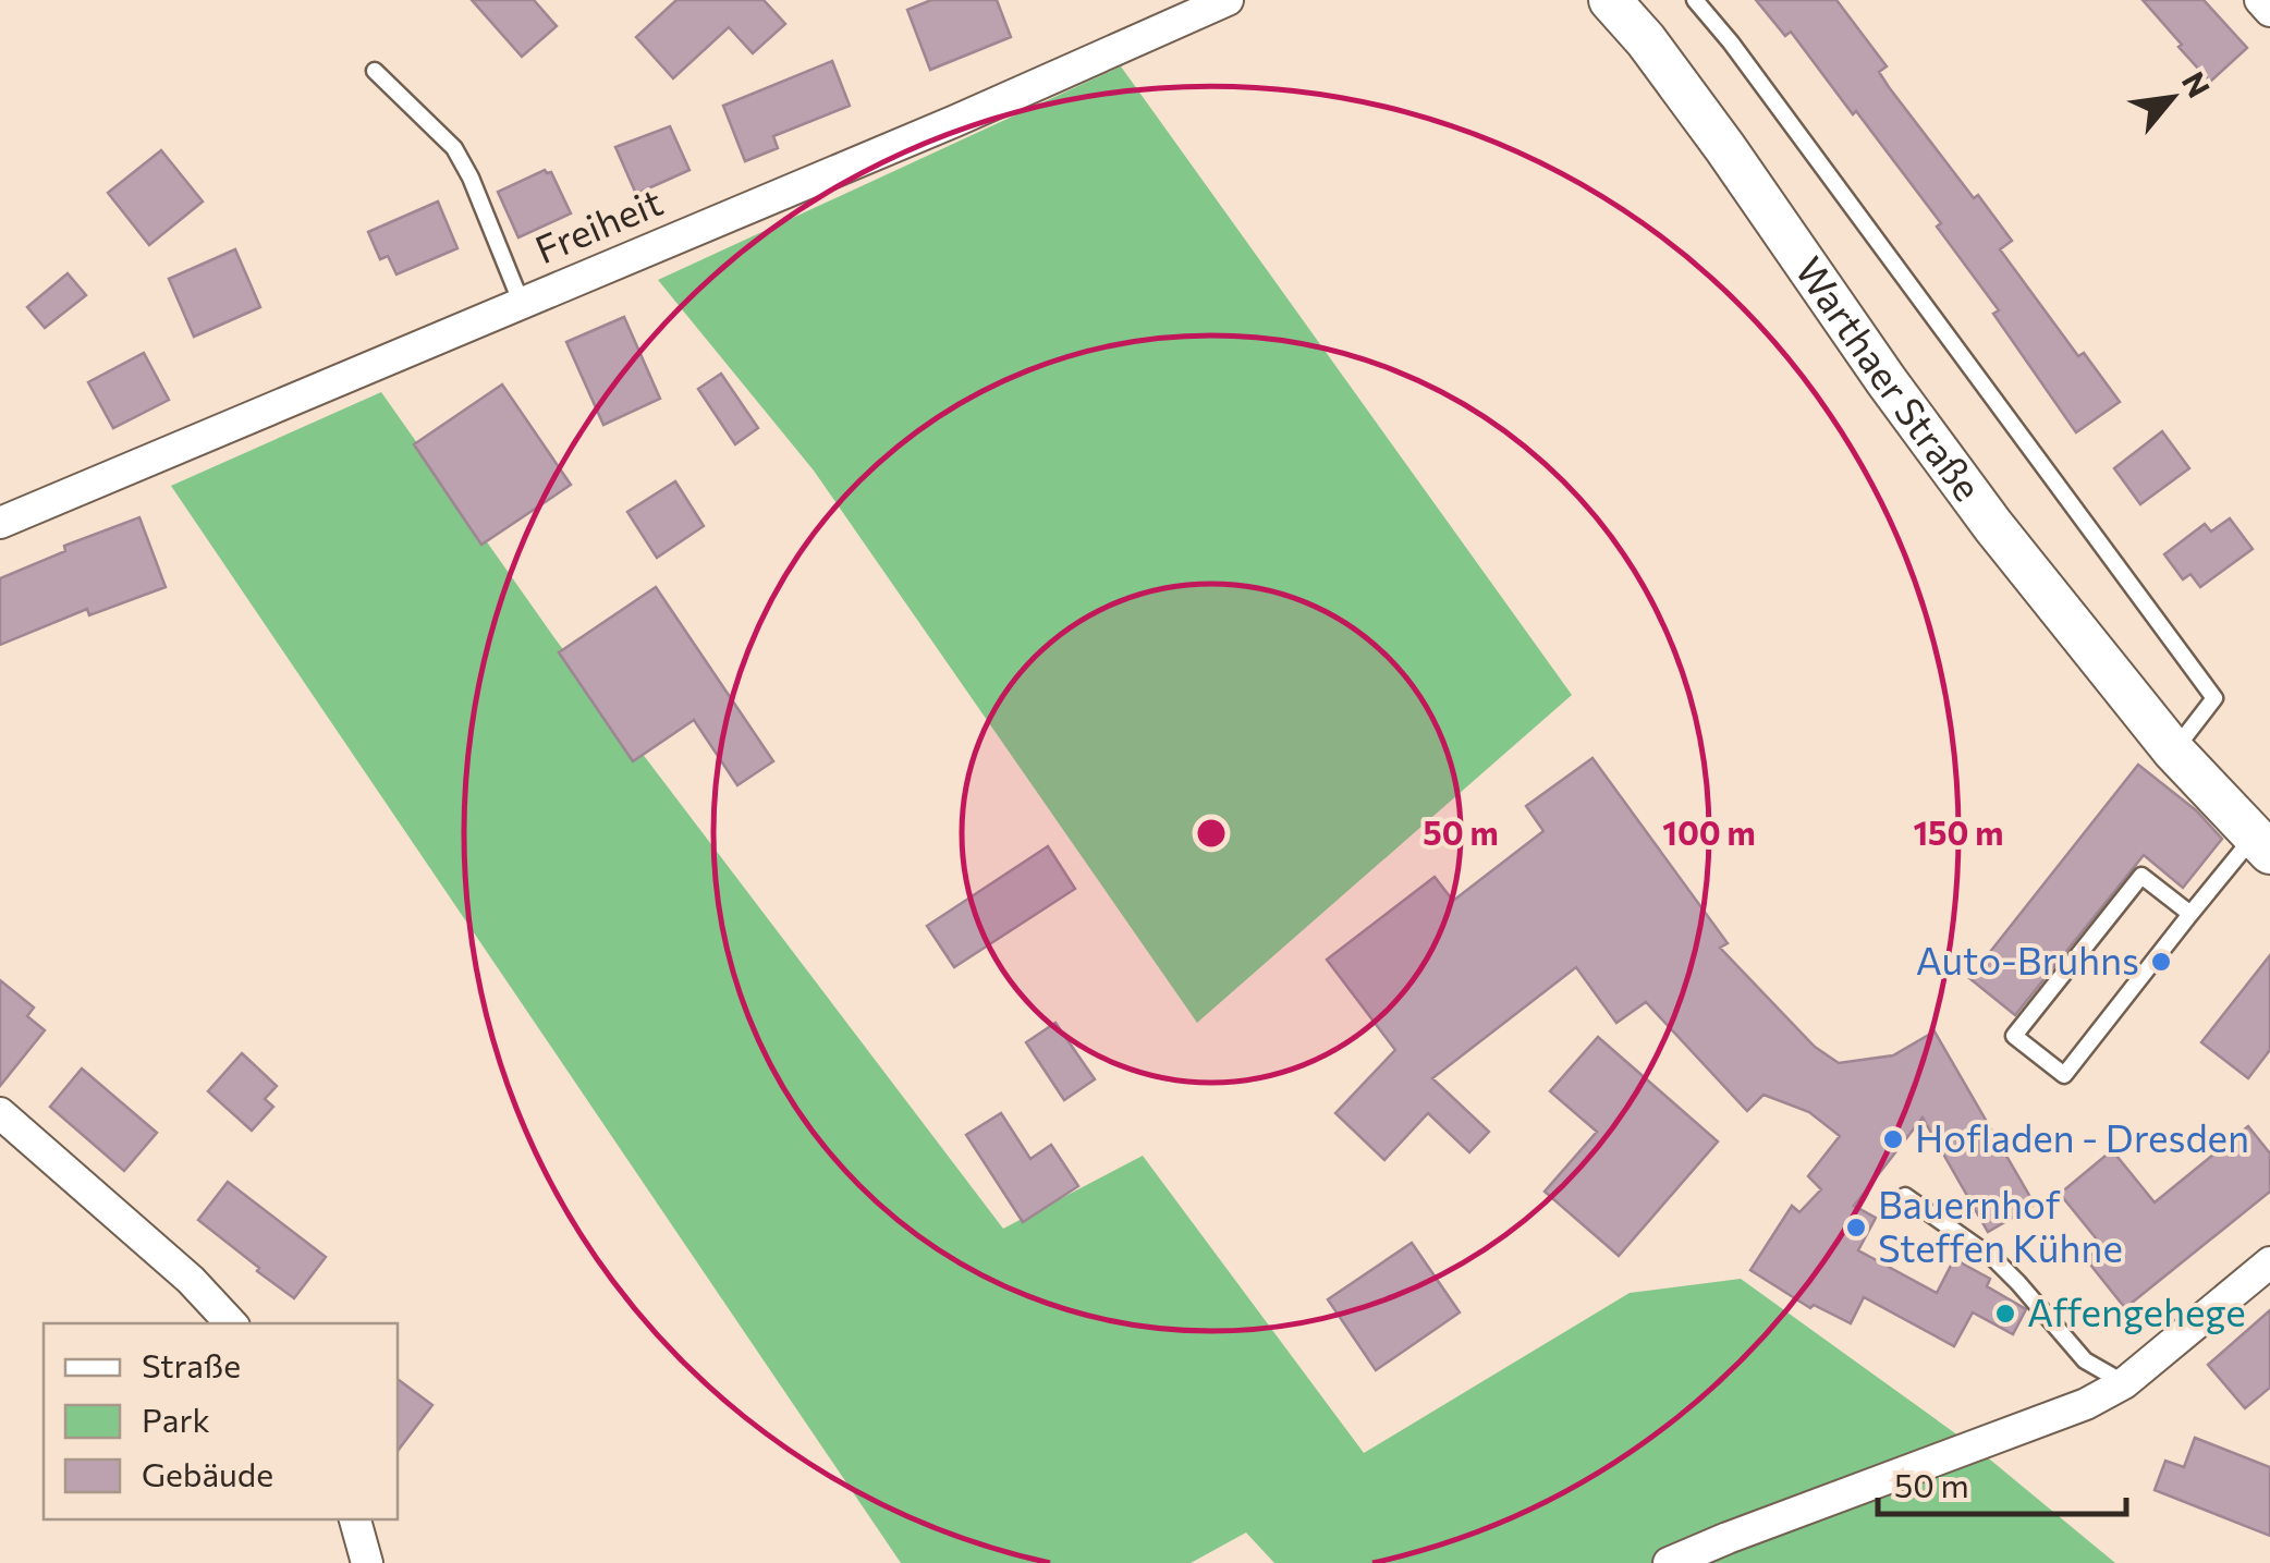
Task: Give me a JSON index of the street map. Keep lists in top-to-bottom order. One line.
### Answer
{"streets":{"street":["Freiheit","Warthaer Straße"]},"places":["Auto-Bruhns","Hofladen - Dresden","Bauernhof Steffen Kühne","Affengehege"],"legend":["Straße","Park","Gebäude"],"scale_bar":"50 m","north":"top right","rings":["50 m","100 m","150 m"]}
